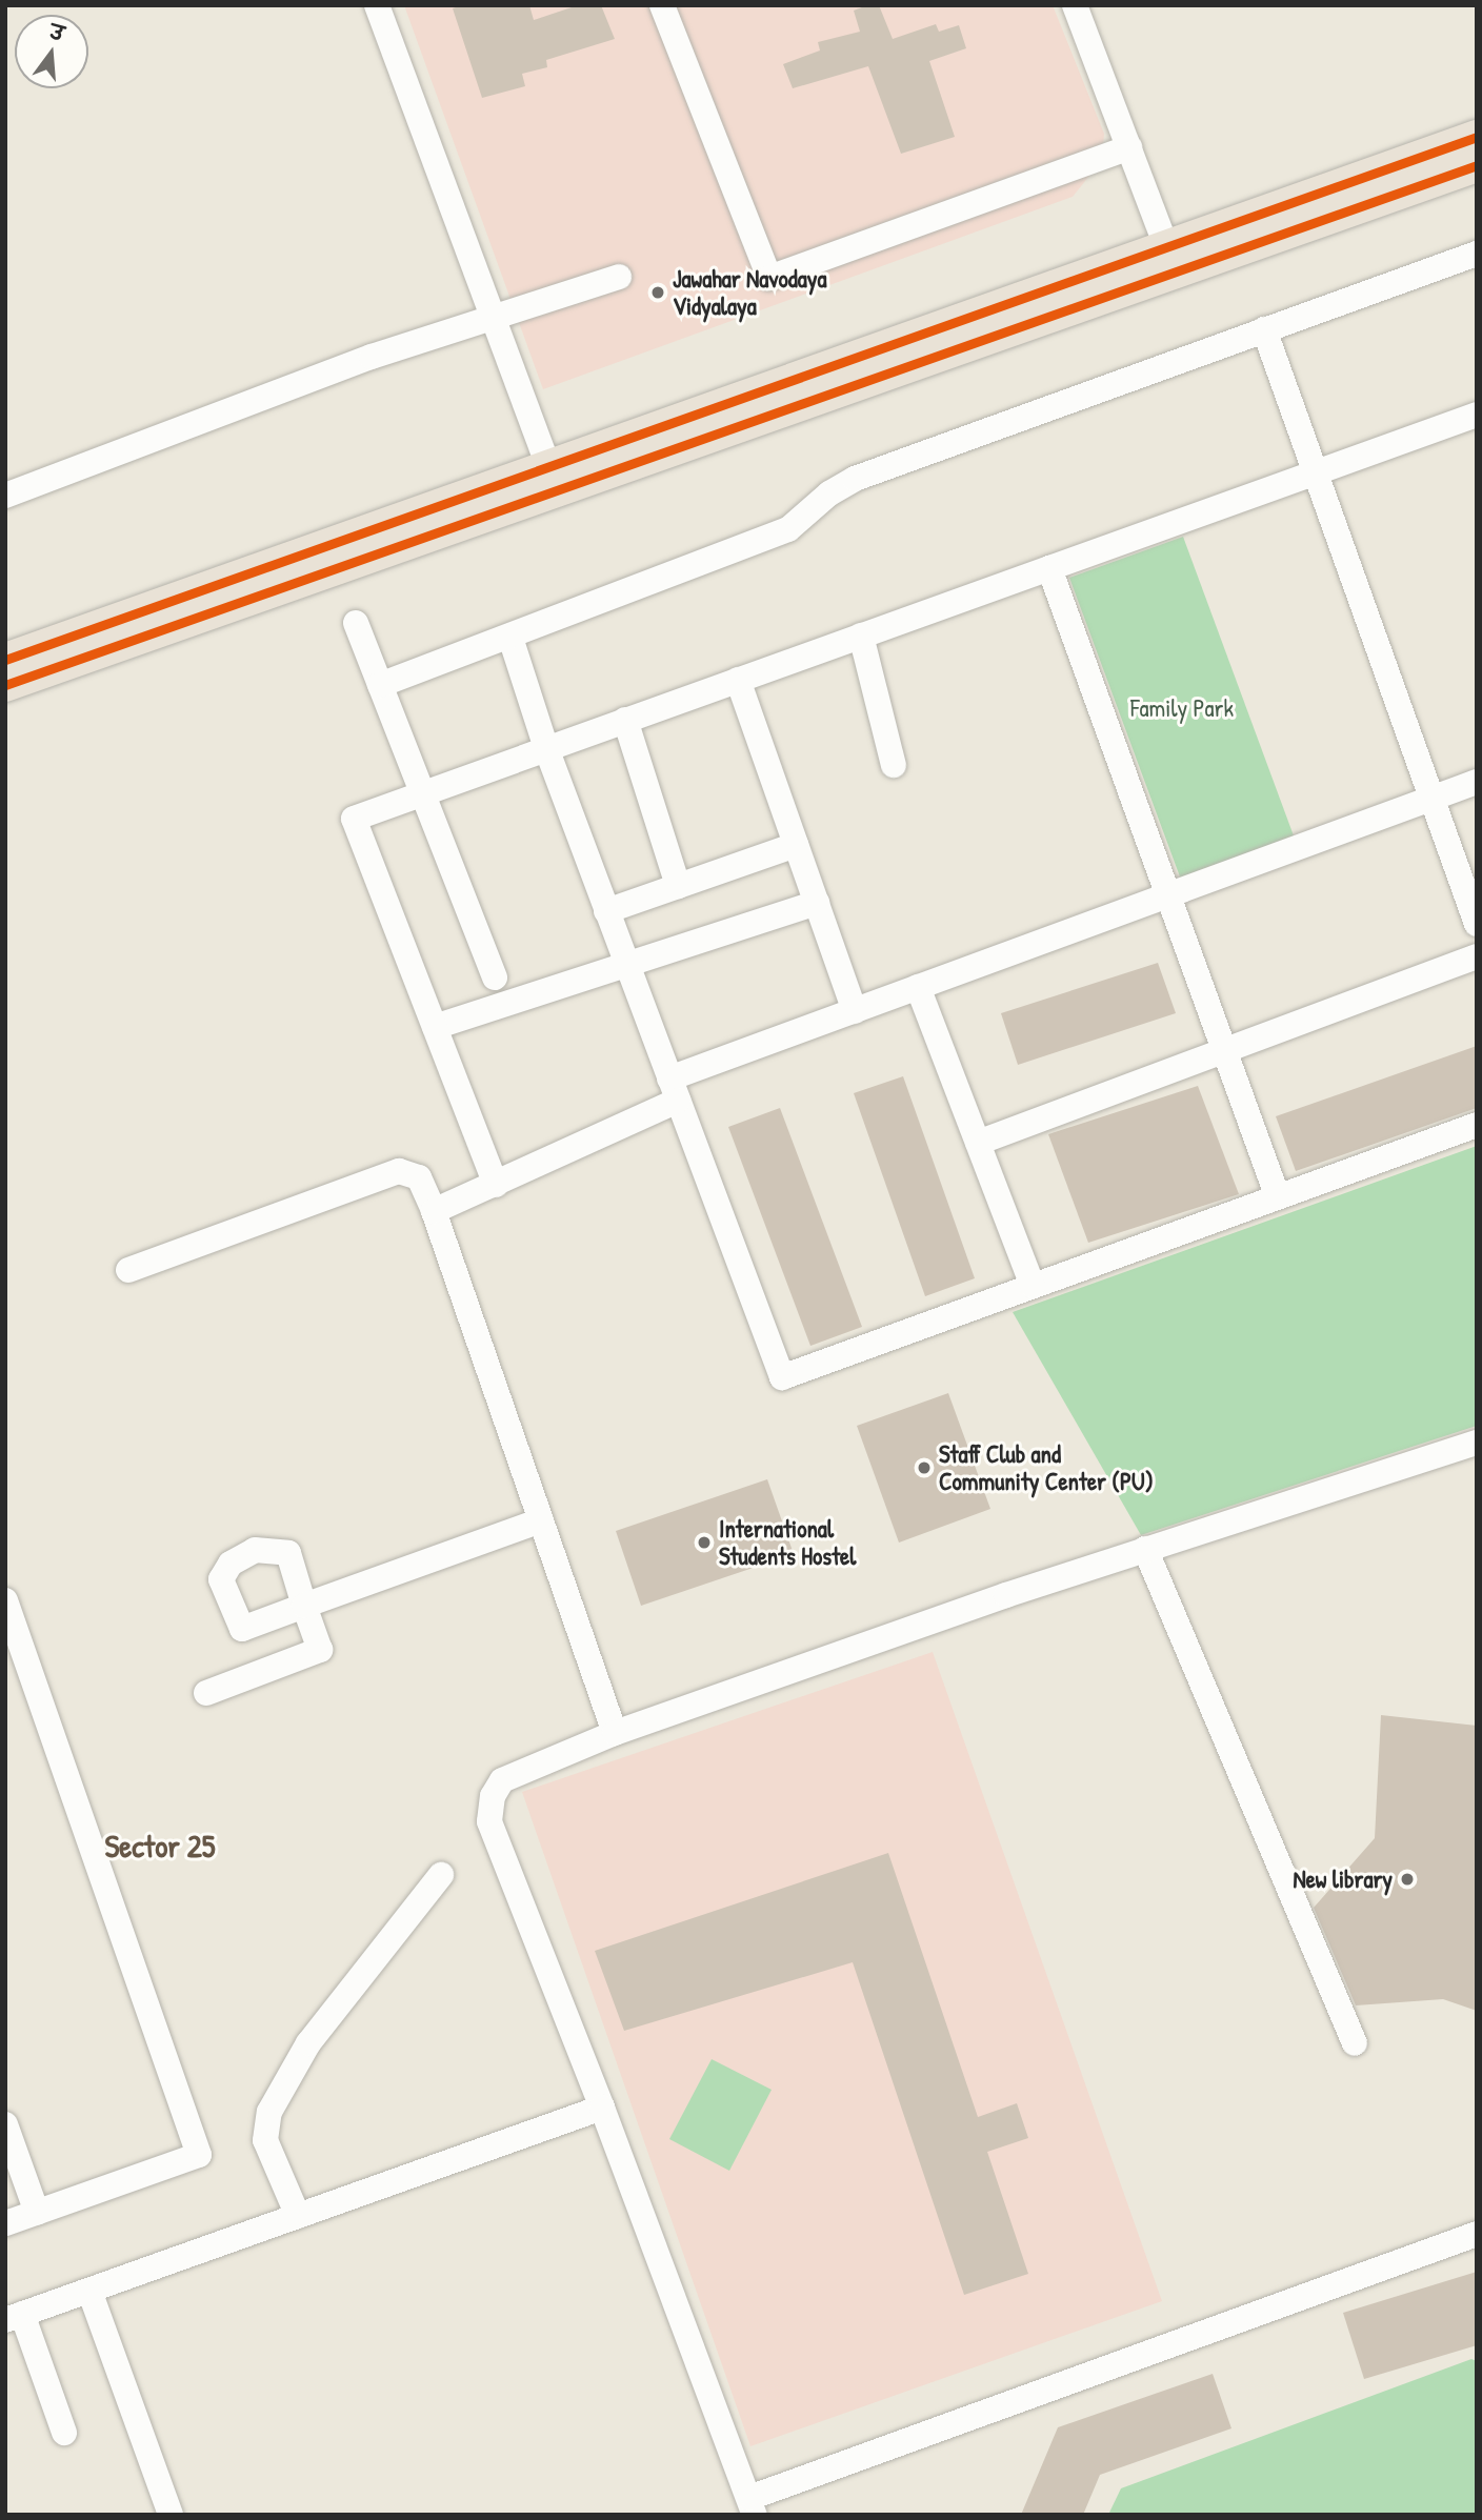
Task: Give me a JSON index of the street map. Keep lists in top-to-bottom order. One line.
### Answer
{"districts":["Sector 25"],"parks":["Family Park"],"places":["Jawahar Navodaya Vidyalaya","Staff Club and Community Center (PU)","International Students Hostel","New library"],"north":"top"}
